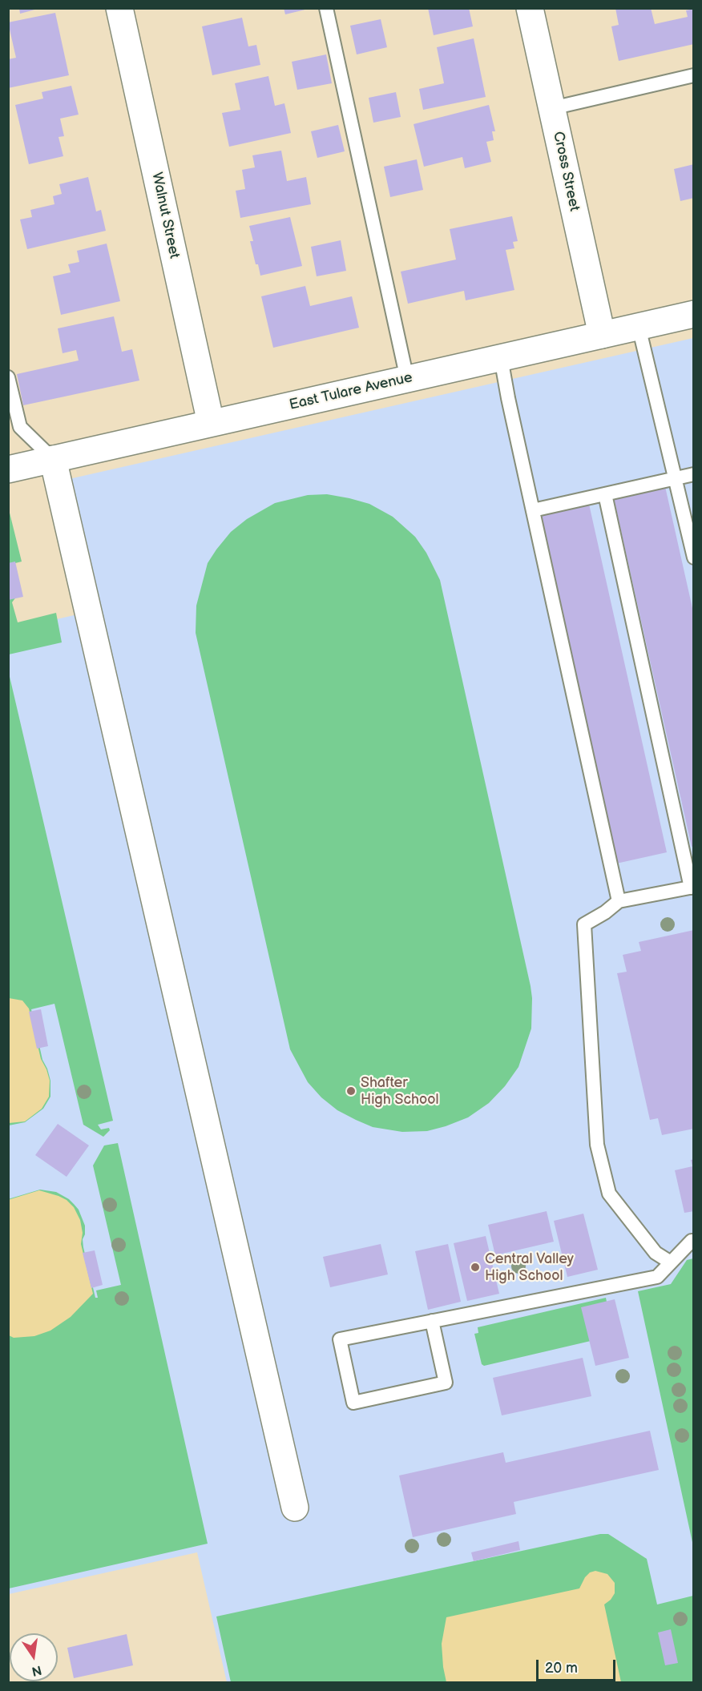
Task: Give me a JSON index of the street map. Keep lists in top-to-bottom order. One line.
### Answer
{"streets":{"street":["Cross Street","Walnut Street","East Tulare Avenue"]},"crossings":[["Cross Street","East Tulare Avenue"],["Walnut Street","East Tulare Avenue"]],"places":["Shafter High School","Central Valley High School"],"scale_bar":"20 m","north":"bottom"}
